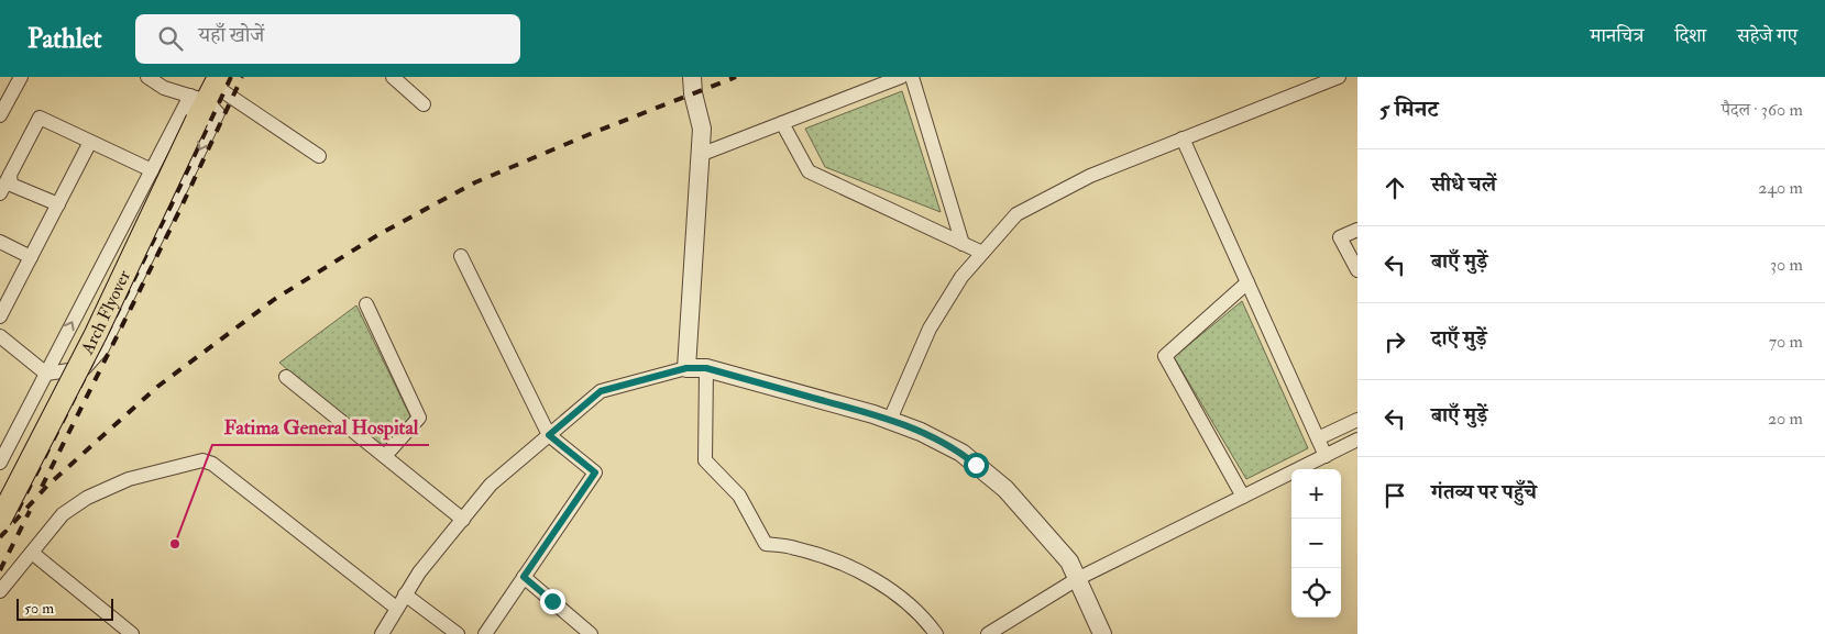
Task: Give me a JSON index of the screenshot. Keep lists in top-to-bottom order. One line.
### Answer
{"streets":{"main road":["Arch Flyover"]},"places":["Fatima General Hospital"],"scale_bar":"50 m","page":{"header":"Pathlet","search":"यहाँ खोजें","nav":["मानचित्र","दिशा","सहेजे गए"],"heading":["5 मिनट","पैदल · 360 m"],"list":[["सीधे चलें","240 m"],["बाएँ मुड़ें","30 m"],["दाएँ मुड़ें","70 m"],["बाएँ मुड़ें","20 m"],"गंतव्य पर पहुँचे"],"map_buttons":["+","−"],"scale":"50 m"}}
